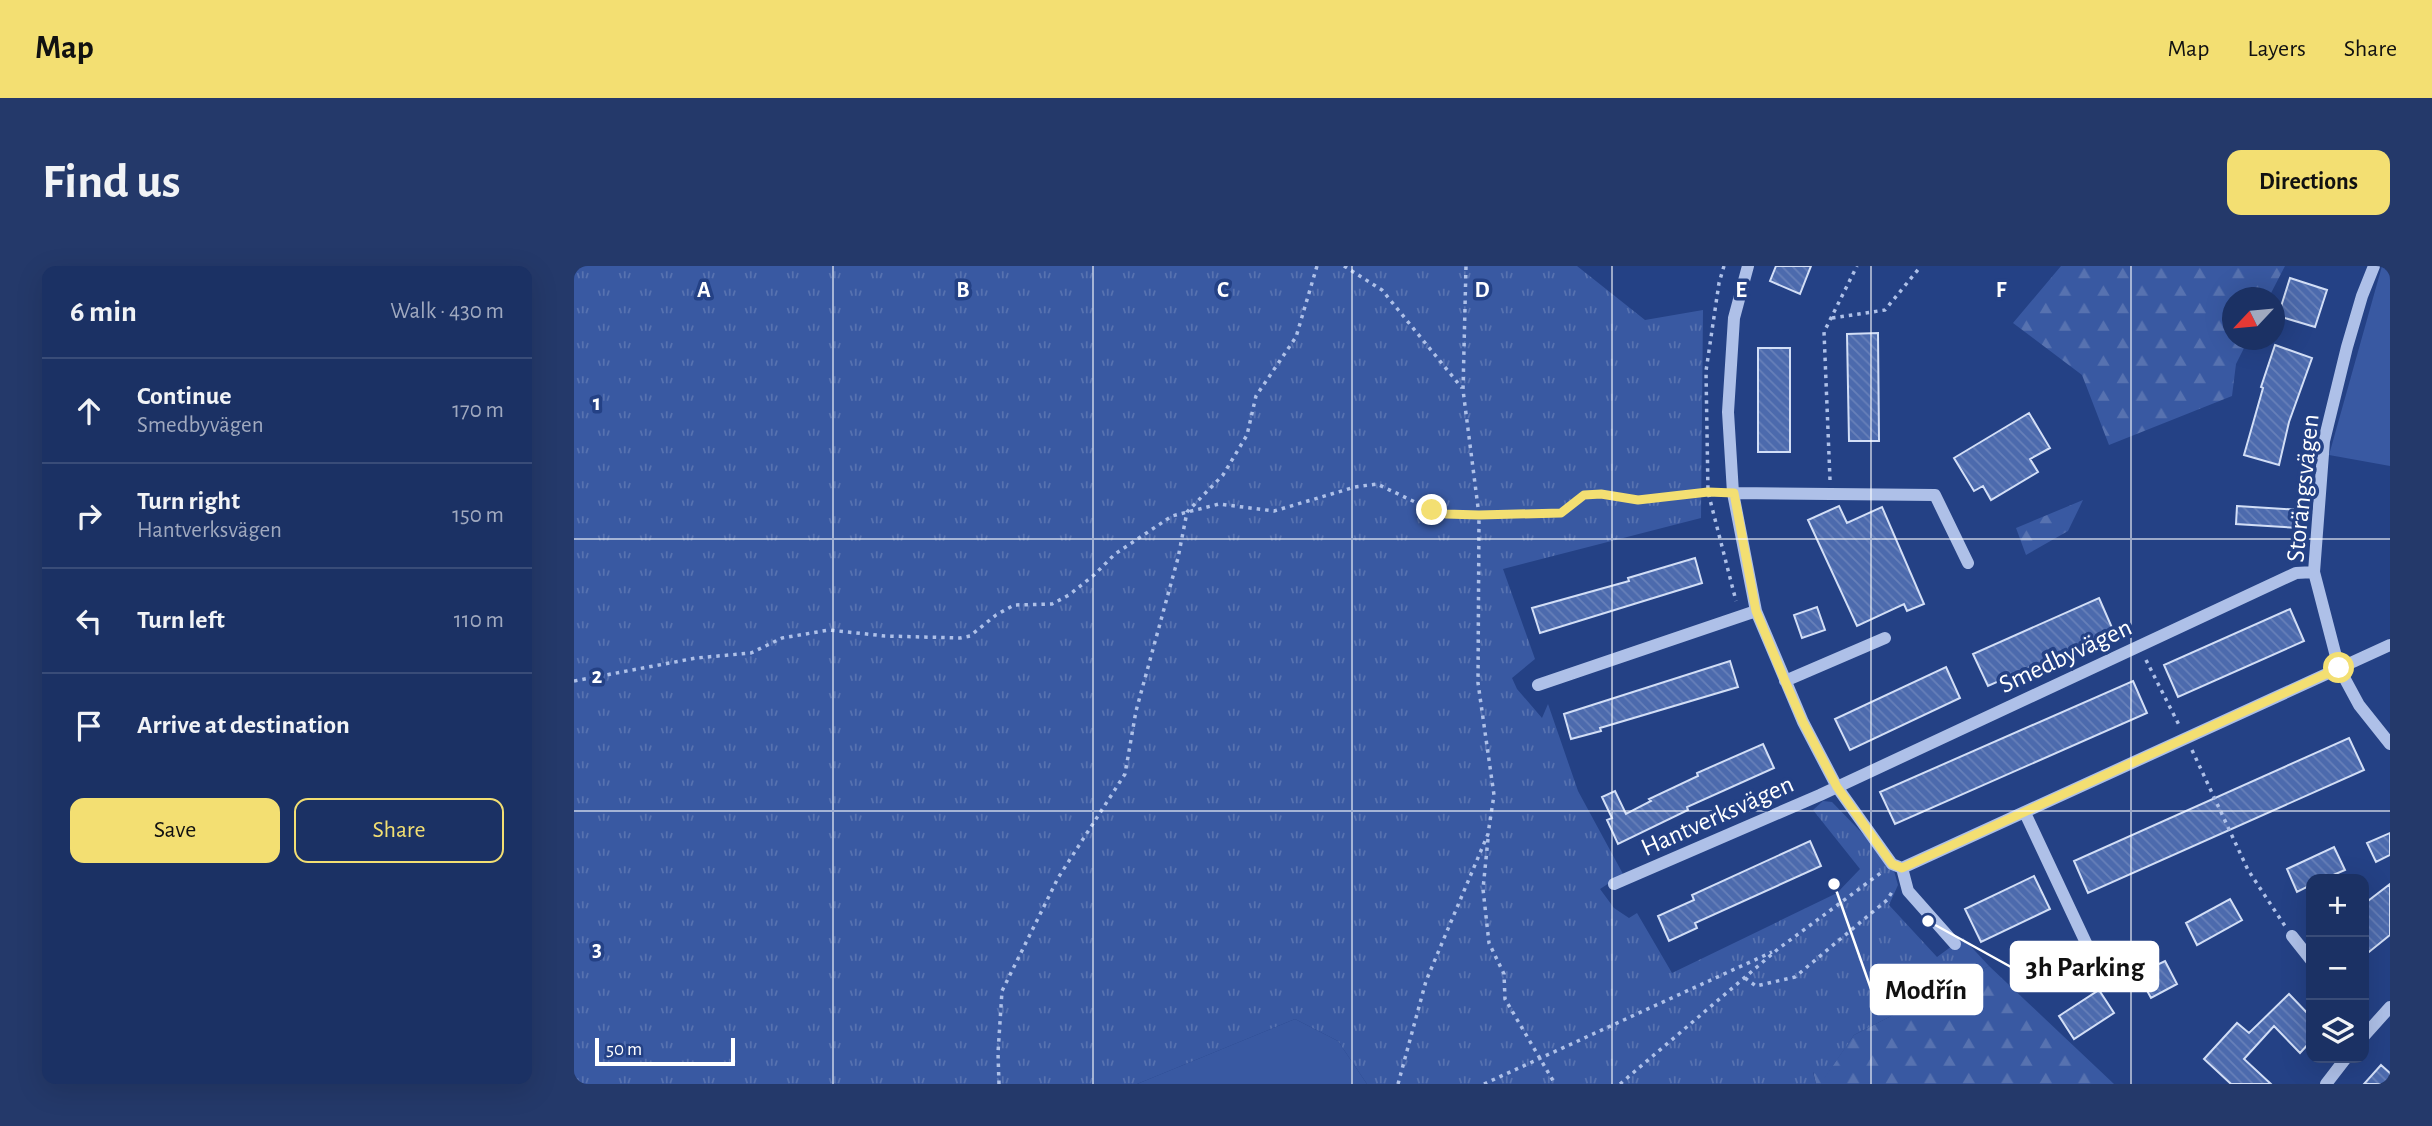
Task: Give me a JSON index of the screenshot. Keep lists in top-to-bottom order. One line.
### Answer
{"streets":{"street":["Storängsvägen","Smedbyvägen","Hantverksvägen"]},"crossings":[["Storängsvägen","Smedbyvägen"],["Smedbyvägen","Hantverksvägen"]],"places":["Modřín","3h Parking"],"scale_bar":"50 m","north":"bottom left","page":{"header":"Map","nav":["Map","Layers","Share"],"buttons":["Directions",["Save","Share"]],"title":"Find us","heading":["6 min","Walk · 430 m"],"list":[["Continue","Smedbyvägen","170 m"],["Turn right","Hantverksvägen","150 m"],["Turn left","110 m"],"Arrive at destination"],"map_buttons":["+","−"],"scale":"50 m"},"grid":{"columns":["A","B","C","D","E","F"],"rows":["1","2","3"]}}
